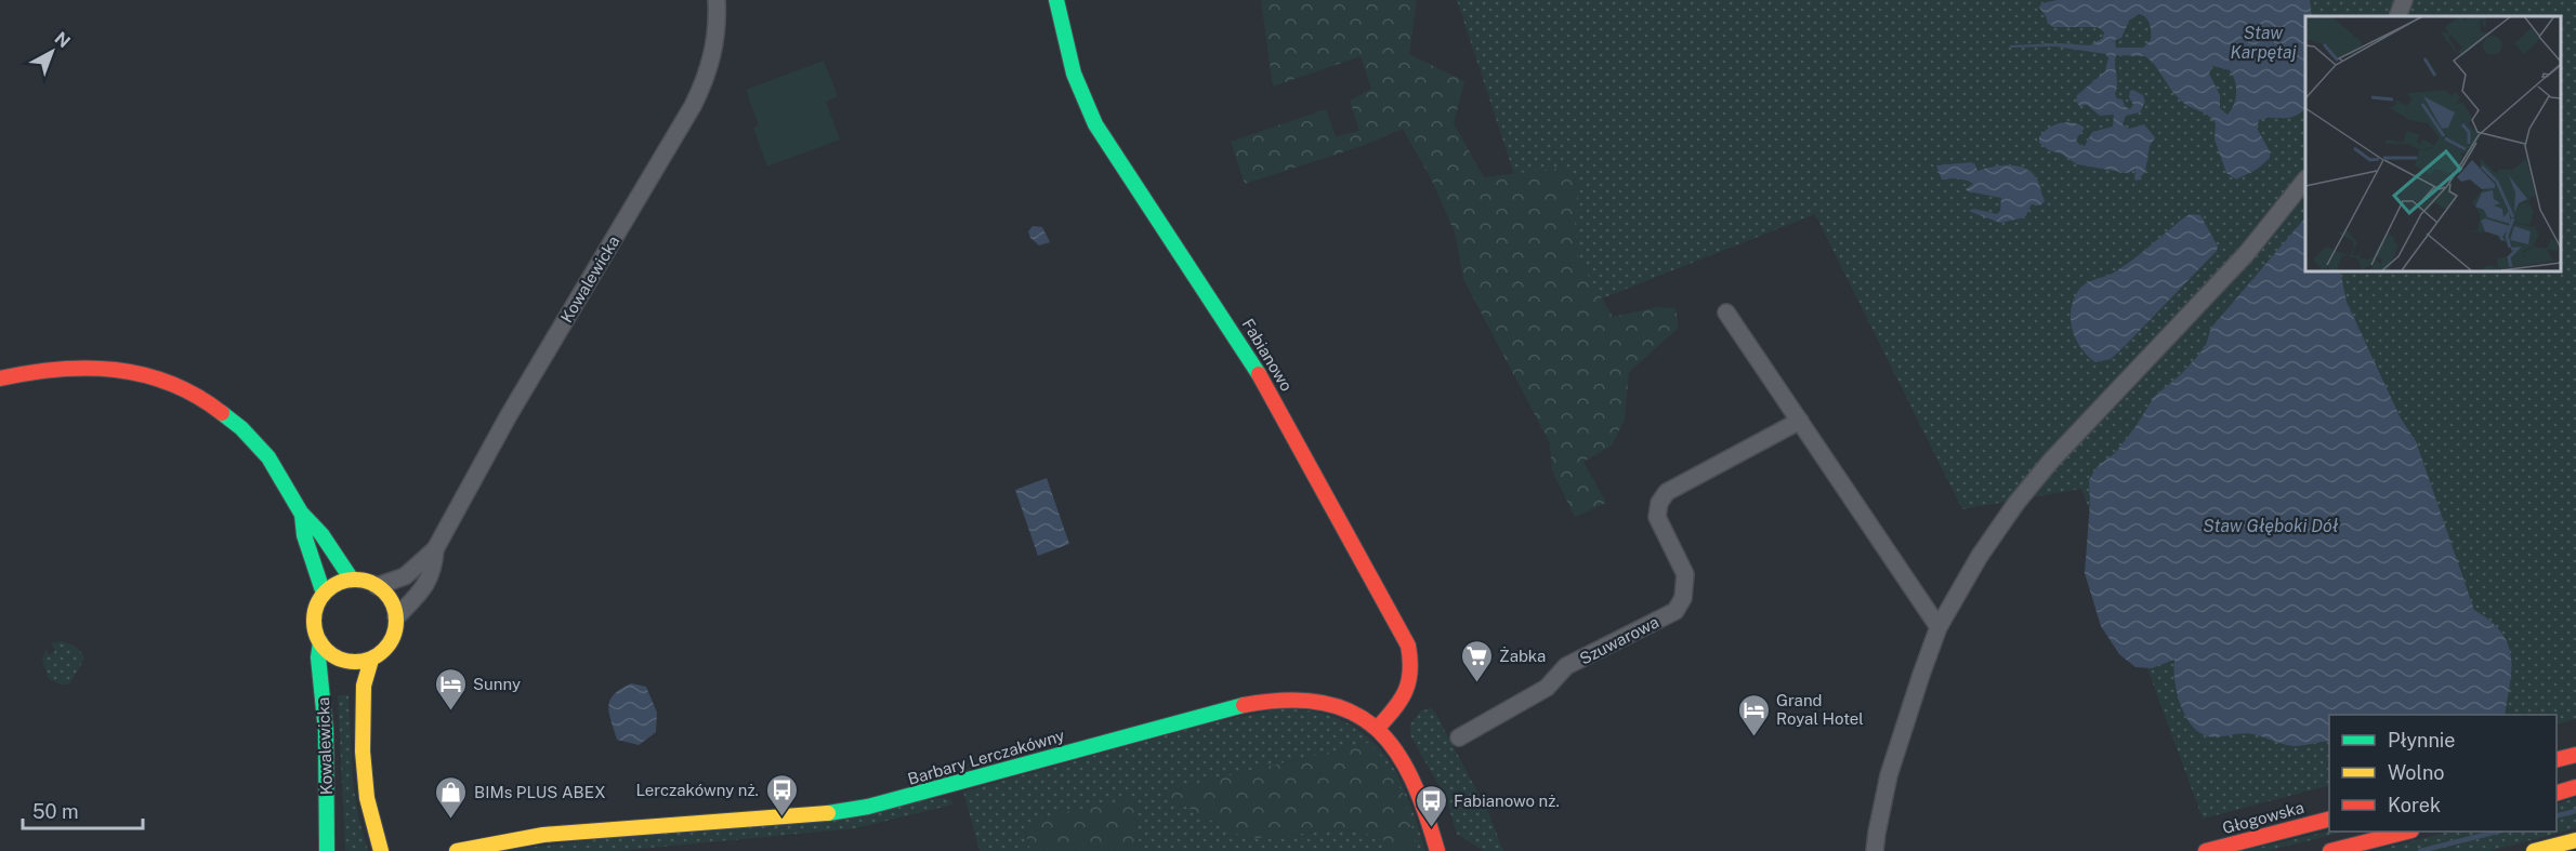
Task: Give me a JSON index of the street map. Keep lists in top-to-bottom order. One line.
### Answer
{"streets":{"street":["Kowalewicka","Fabianowo","Szuwarowa","Barbary Lerczakówny","Głogowska"]},"crossings":[["Fabianowo","Barbary Lerczakówny"]],"water":["Staw Karpętaj","Staw Głęboki Dół"],"places":{"supermarket":["Żabka"],"hotel":["Sunny","Grand Royal Hotel"],"bus stop":["Lerczakówny nż.","Fabianowo nż."],"shop":["BIMs PLUS ABEX"]},"legend":["Płynnie","Wolno","Korek"],"scale_bar":"50 m","north":"top right"}
